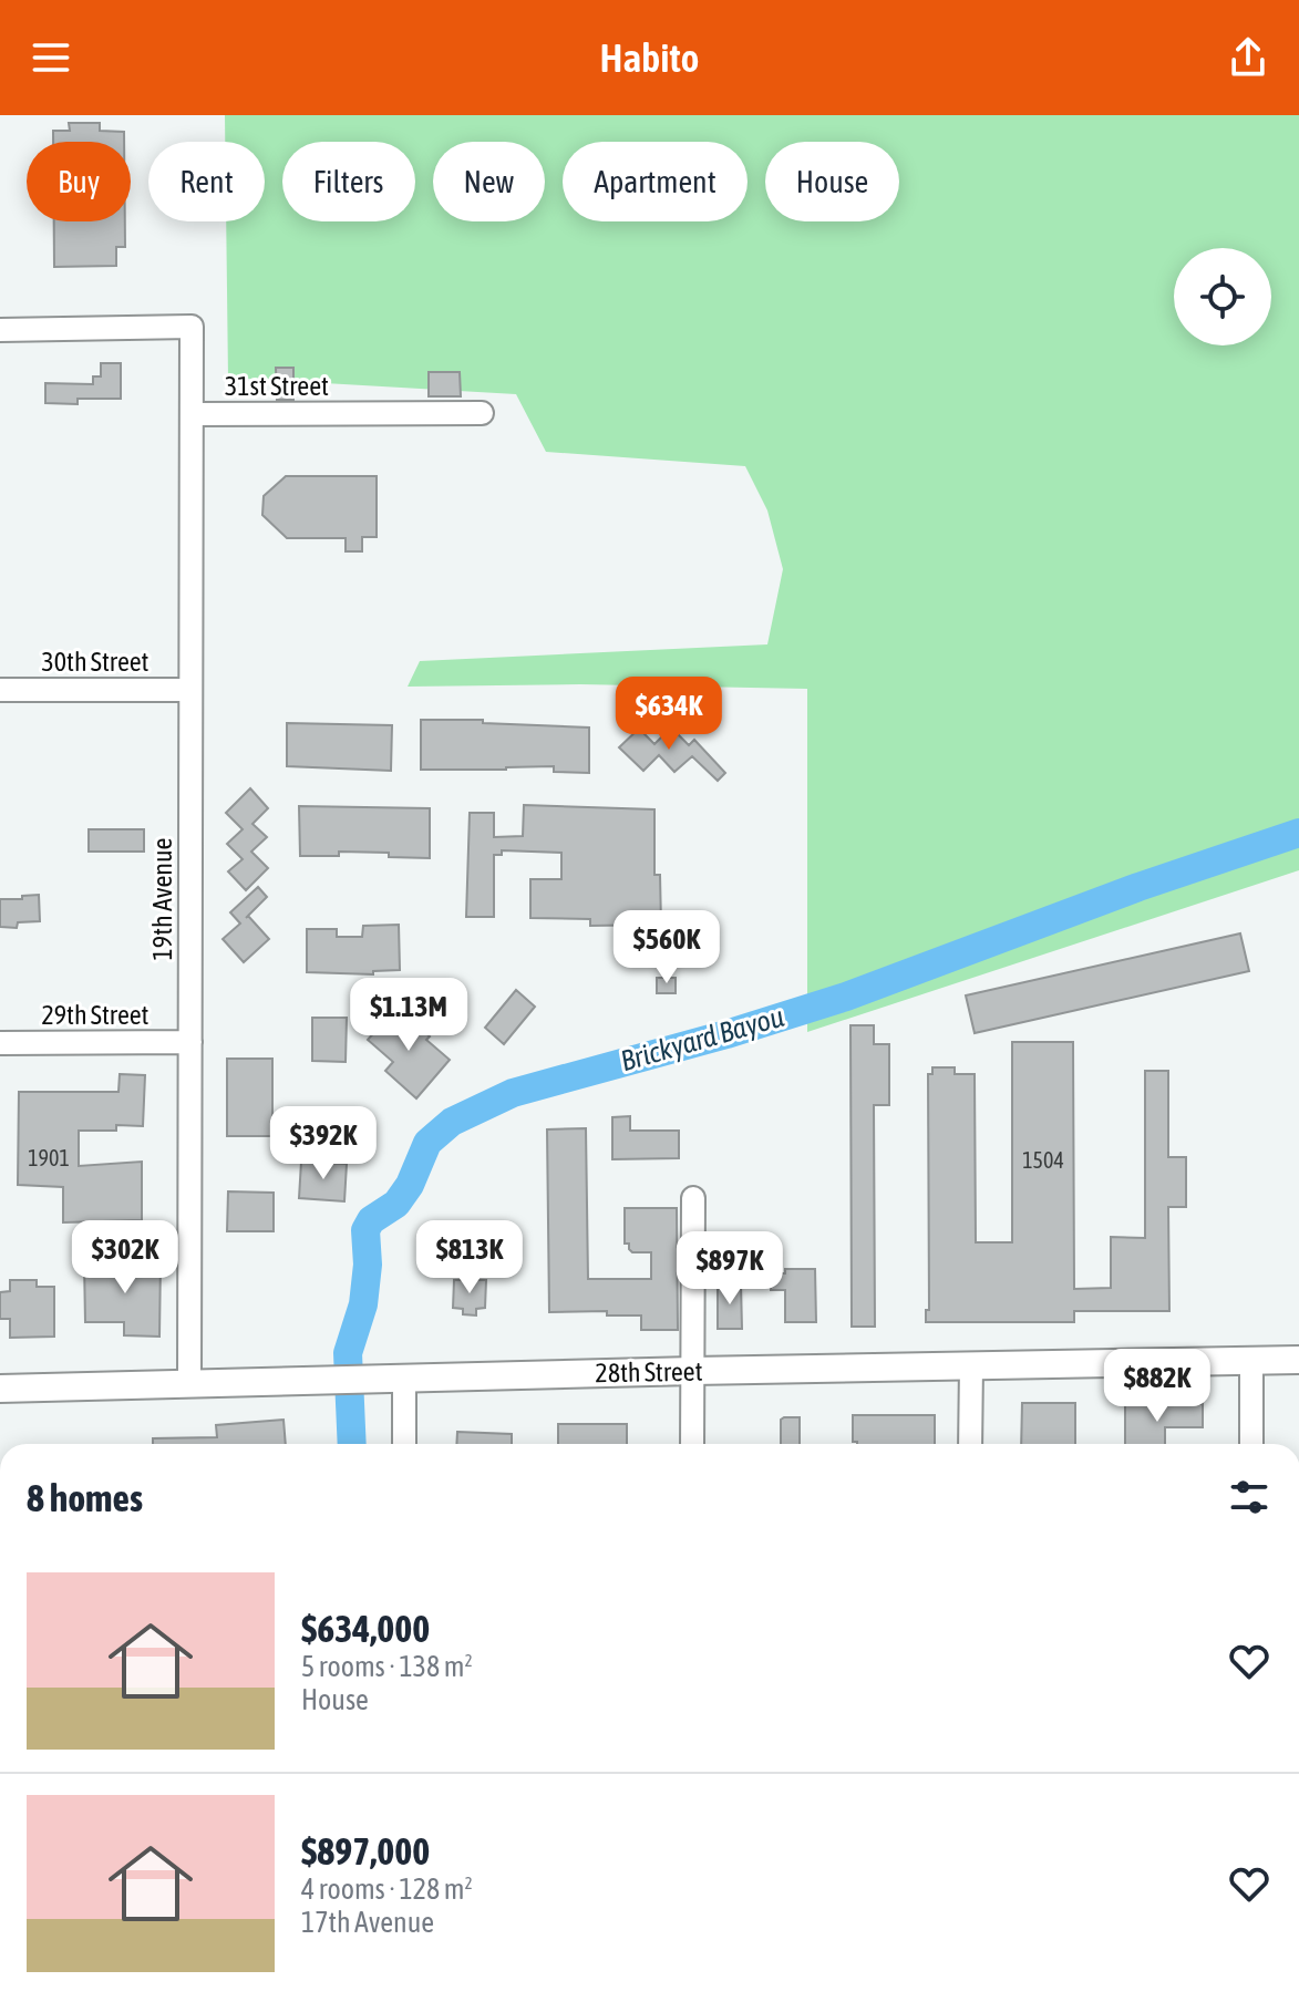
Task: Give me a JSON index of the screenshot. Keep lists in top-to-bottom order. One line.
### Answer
{"streets":{"main road":["28th Street"],"street":["31st Street","30th Street","19th Avenue","29th Street"]},"crossings":[["31st Street","19th Avenue"],["30th Street","19th Avenue"],["19th Avenue","29th Street"],["19th Avenue","28th Street"]],"water":["Brickyard Bayou"],"house_numbers":["1901","1504"],"page":{"header":"Habito","chip":["Buy","Rent","Filters","New","Apartment","House"],"price":["$634K","$560K","$1.13M","$392K","$302K","$813K","$897K","$882K"],"heading":"8 homes","list":[{"name":"$634,000","note":"5 rooms · 138 m² · House"},{"name":"$897,000","note":"4 rooms · 128 m² · 17th Avenue"}]}}
